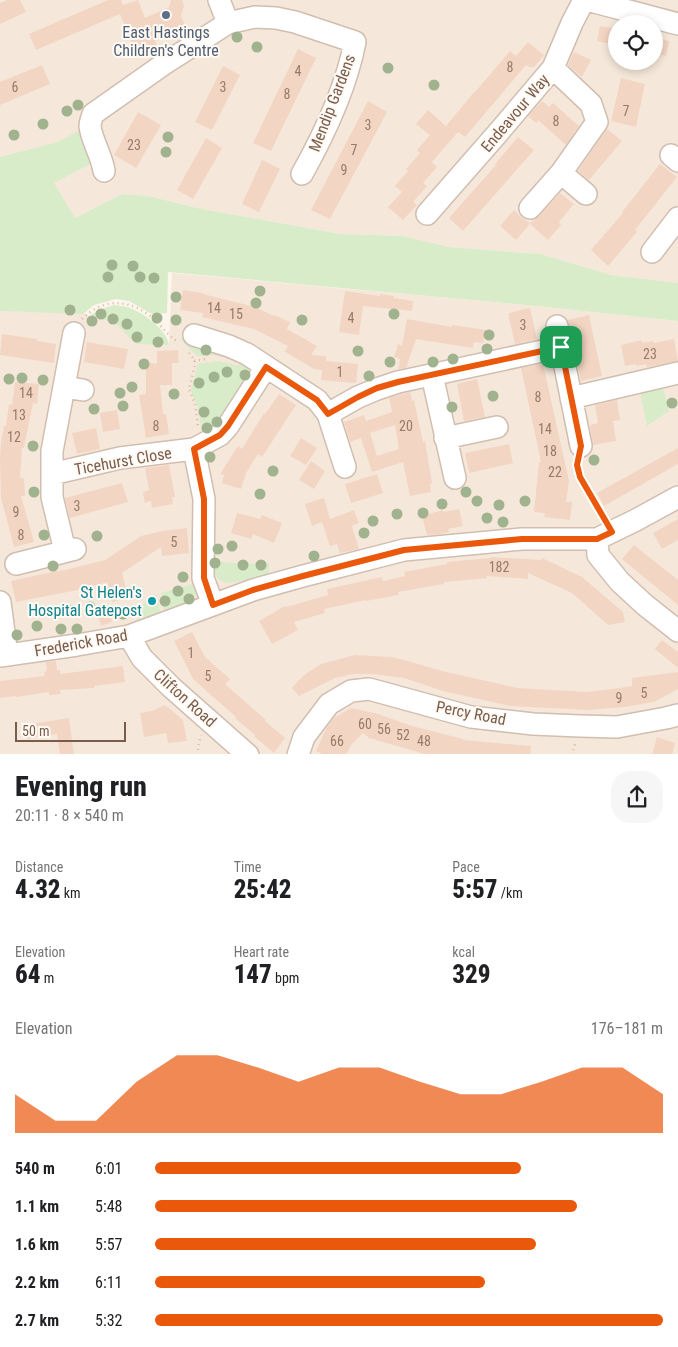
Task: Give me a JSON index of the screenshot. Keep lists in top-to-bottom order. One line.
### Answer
{"streets":{"street":["Mendip Gardens","Endeavour Way","Ticehurst Close","Frederick Road","Clifton Road","Percy Road"]},"crossings":[["Frederick Road","Clifton Road"]],"places":["East Hastings Children's Centre","St Helen's Hospital Gatepost"],"house_numbers":["8","4","6","3","8","7","8","3","23","7","9","14","15","4","3","23","1","14","8","13","8","20","14","12","18","22","3","9","8","5","182","1","5","5","9","60","56","52","66","48"],"scale_bar":"50 m","page":{"scale":"50 m","heading":["Evening run","20:11 · 8 × 540 m"],"stats":[["Distance","4.32 km"],["Time","25:42"],["Pace","5:57 /km"],["Elevation","64 m"],["Heart rate","147 bpm"],["kcal","329"]],"chart":["Elevation","176–181 m"],"list":[{"name":"540 m","note":"6:01"},{"name":"1.1 km","note":"5:48"},{"name":"1.6 km","note":"5:57"},{"name":"2.2 km","note":"6:11"},{"name":"2.7 km","note":"5:32"}]}}
